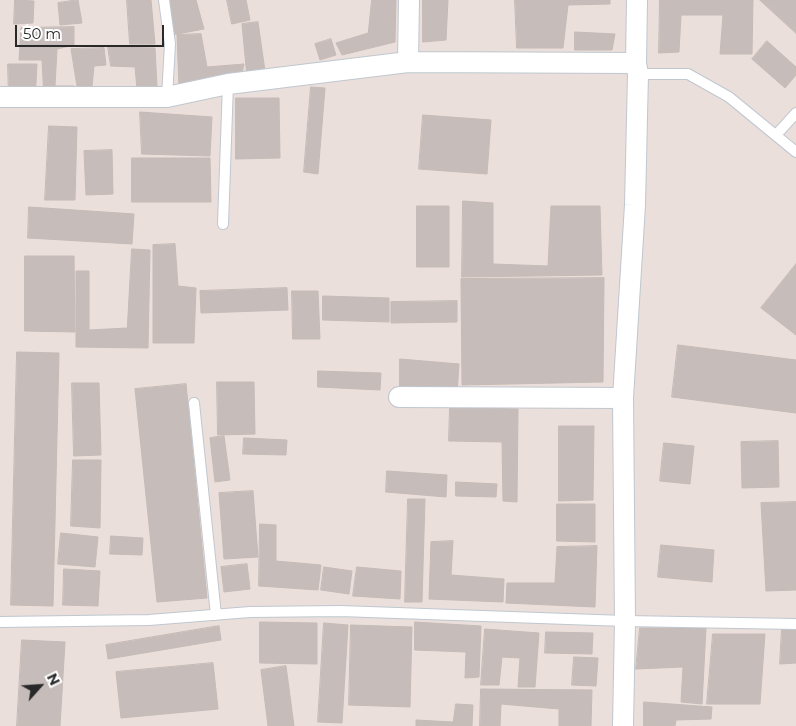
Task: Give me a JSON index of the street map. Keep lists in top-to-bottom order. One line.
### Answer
{"scale_bar":"50 m","north":"top right"}
